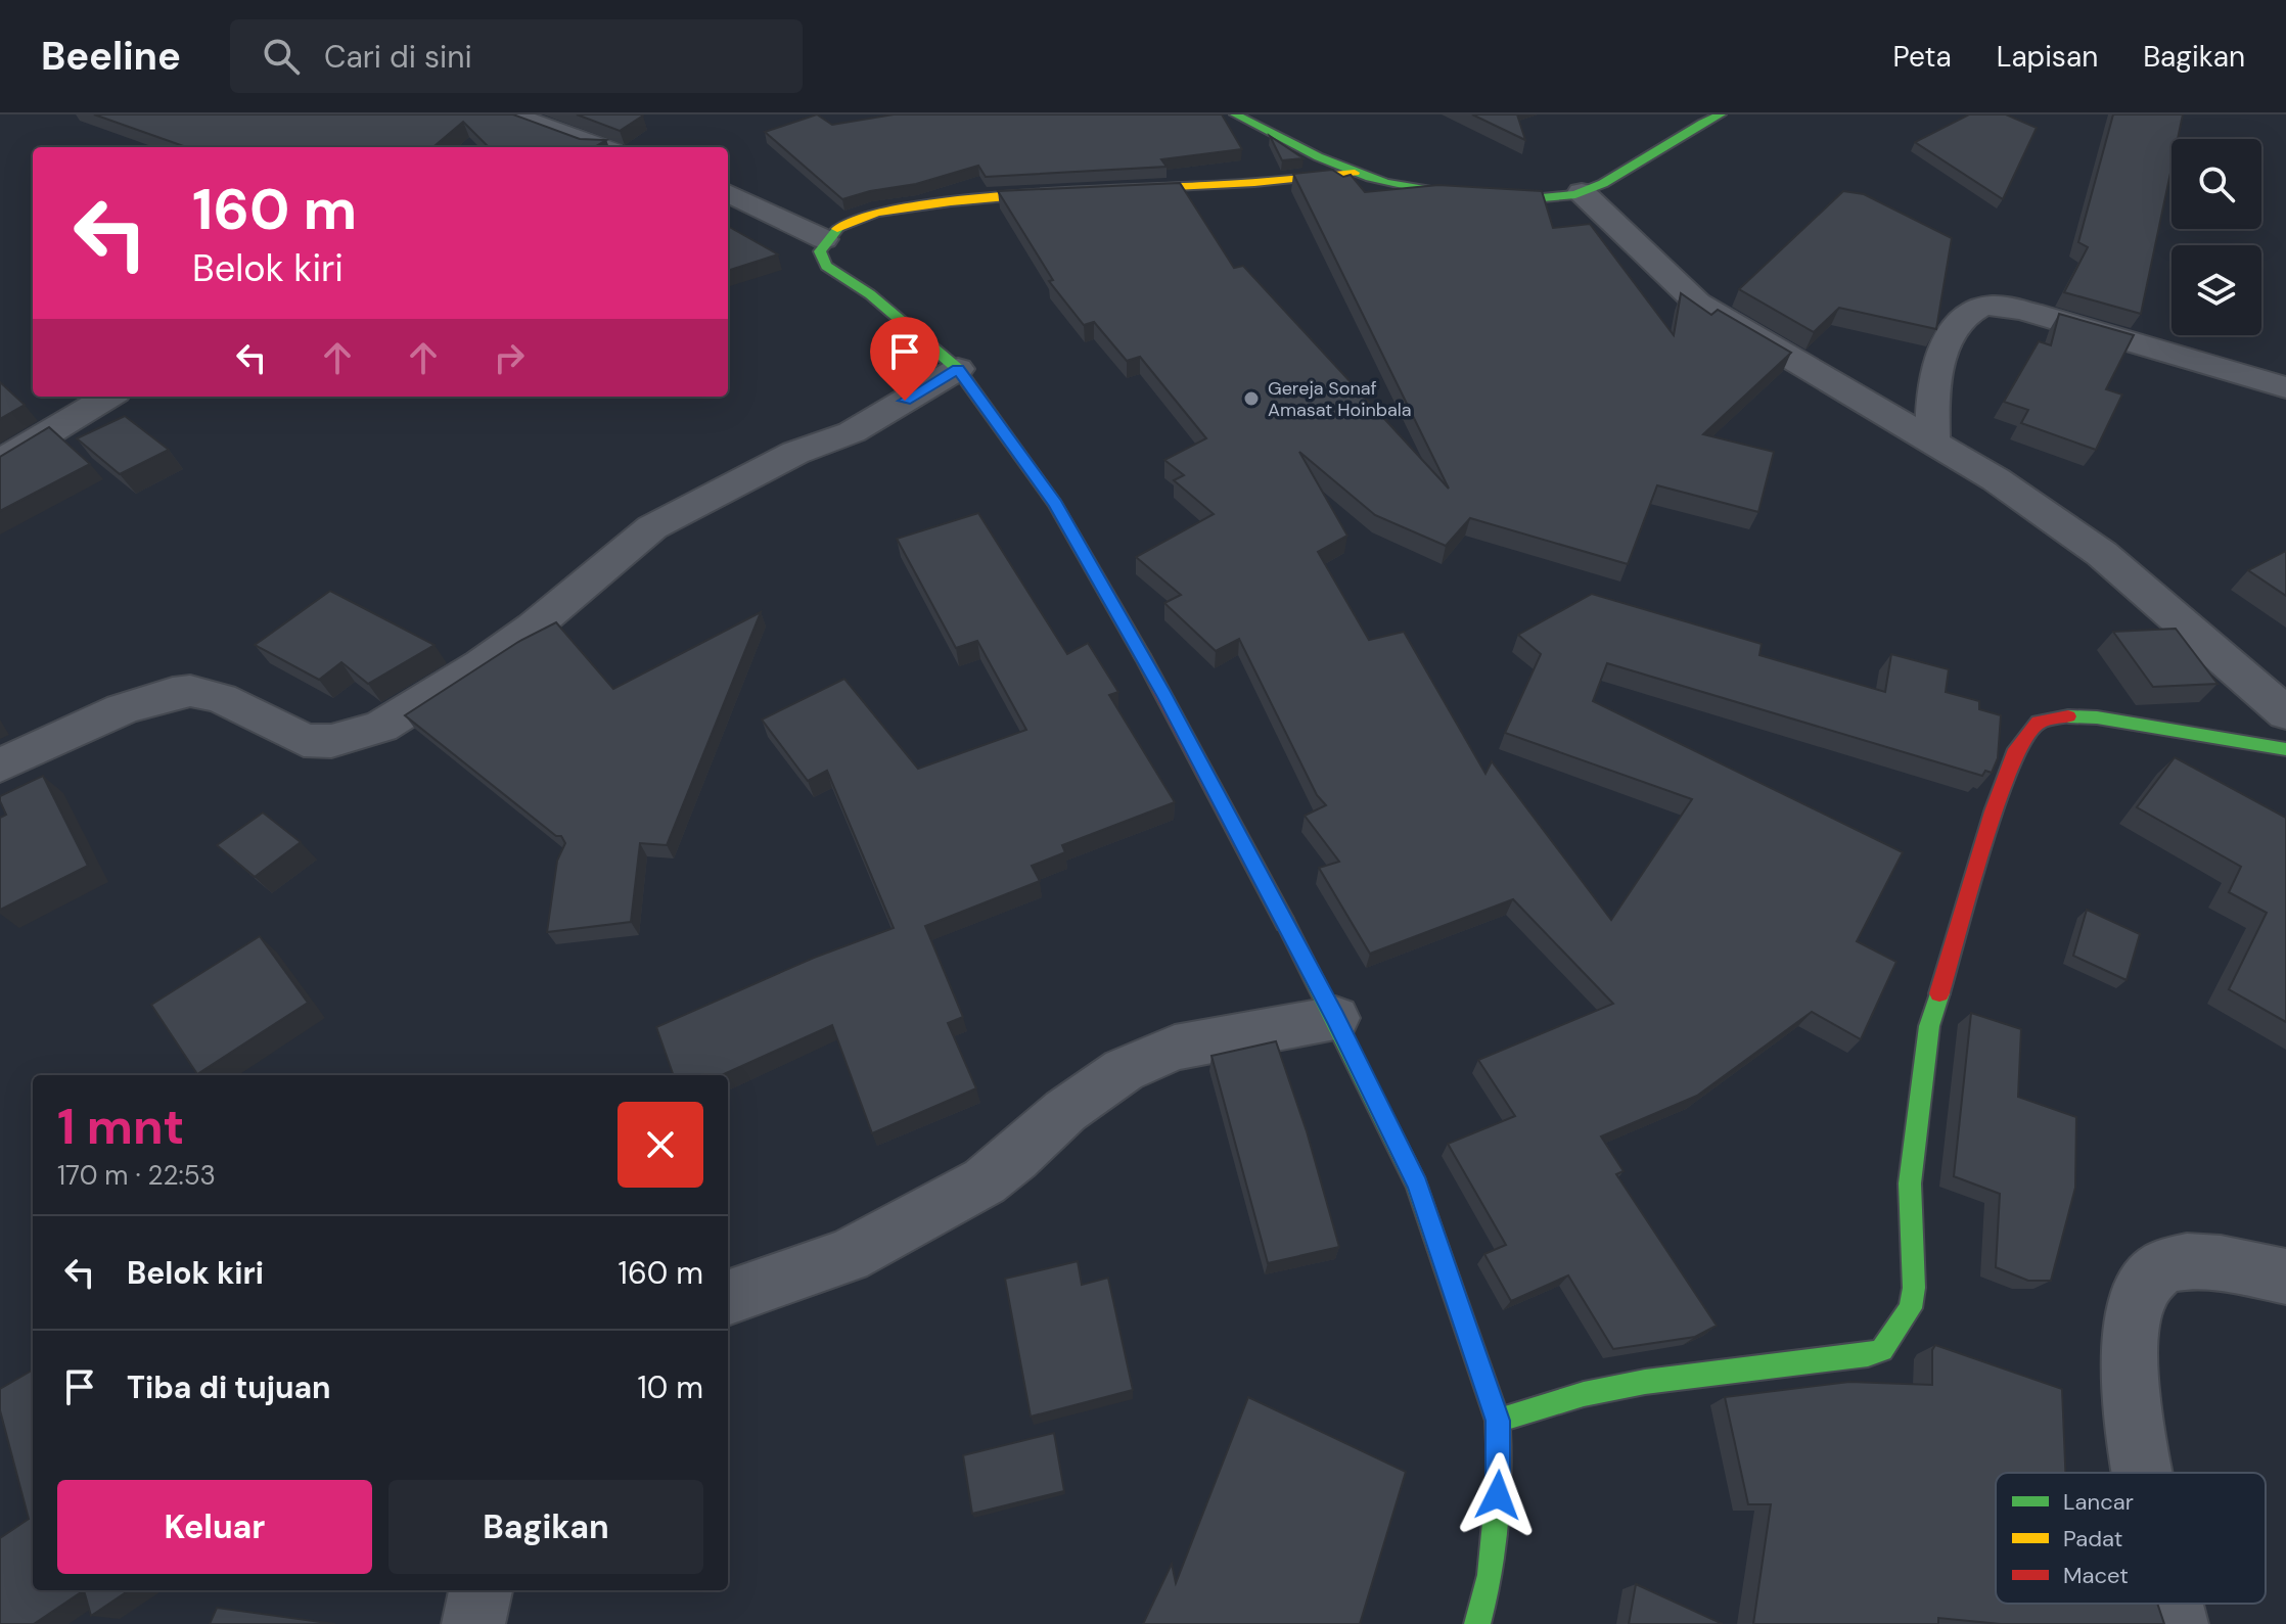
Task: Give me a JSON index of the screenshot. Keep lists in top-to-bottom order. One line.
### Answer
{"places":["Gereja Sonaf Amasat Hoinbala"],"legend":["Lancar","Padat","Macet"],"page":{"header":"Beeline","search":"Cari di sini","nav":["Peta","Lapisan","Bagikan"],"turn":["160 m","Belok kiri"],"heading":["1 mnt","170 m · 22:53"],"list":[{"name":"Belok kiri","value":"160 m"},{"name":"Tiba di tujuan","value":"10 m"}],"buttons":["Keluar","Bagikan"]}}
